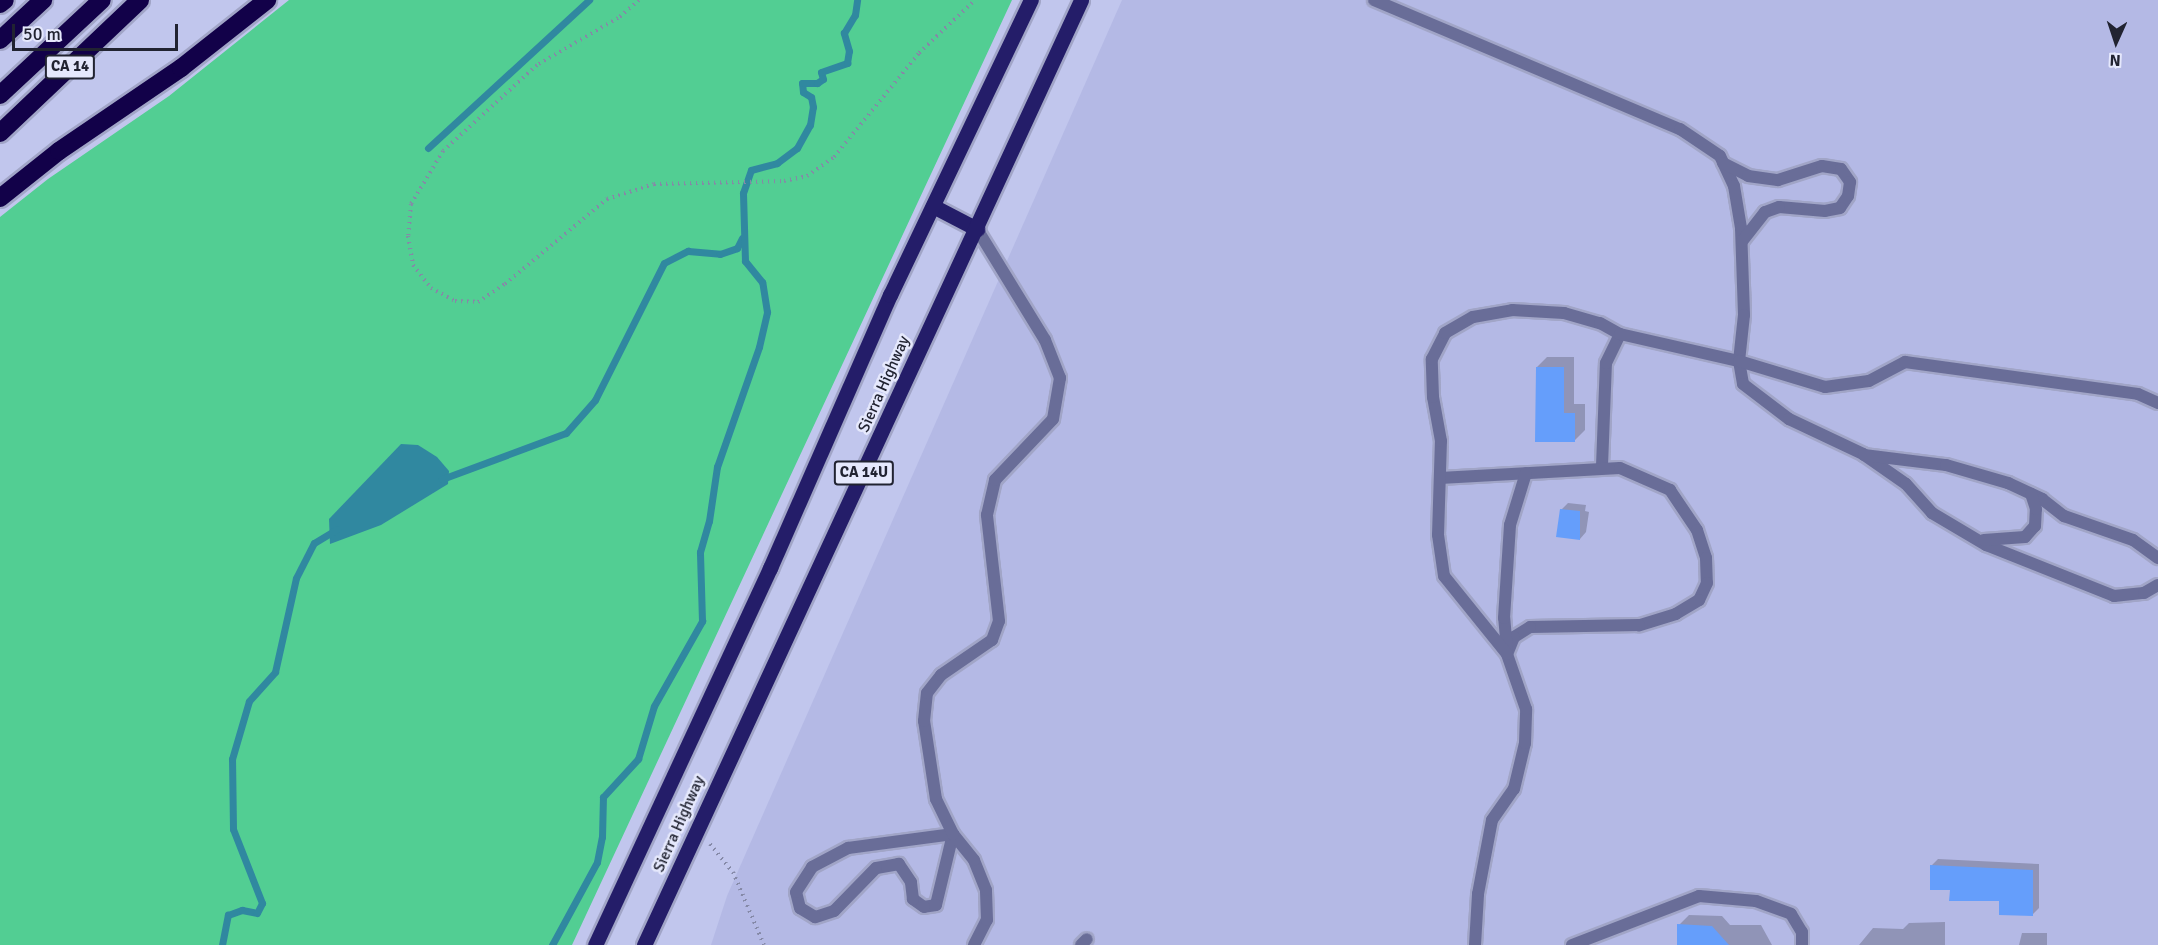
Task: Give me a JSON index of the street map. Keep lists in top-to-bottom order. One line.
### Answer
{"streets":{"highway":["CA 14"],"main road":["Sierra Highway","CA 14U"]},"scale_bar":"50 m","north":"bottom"}
